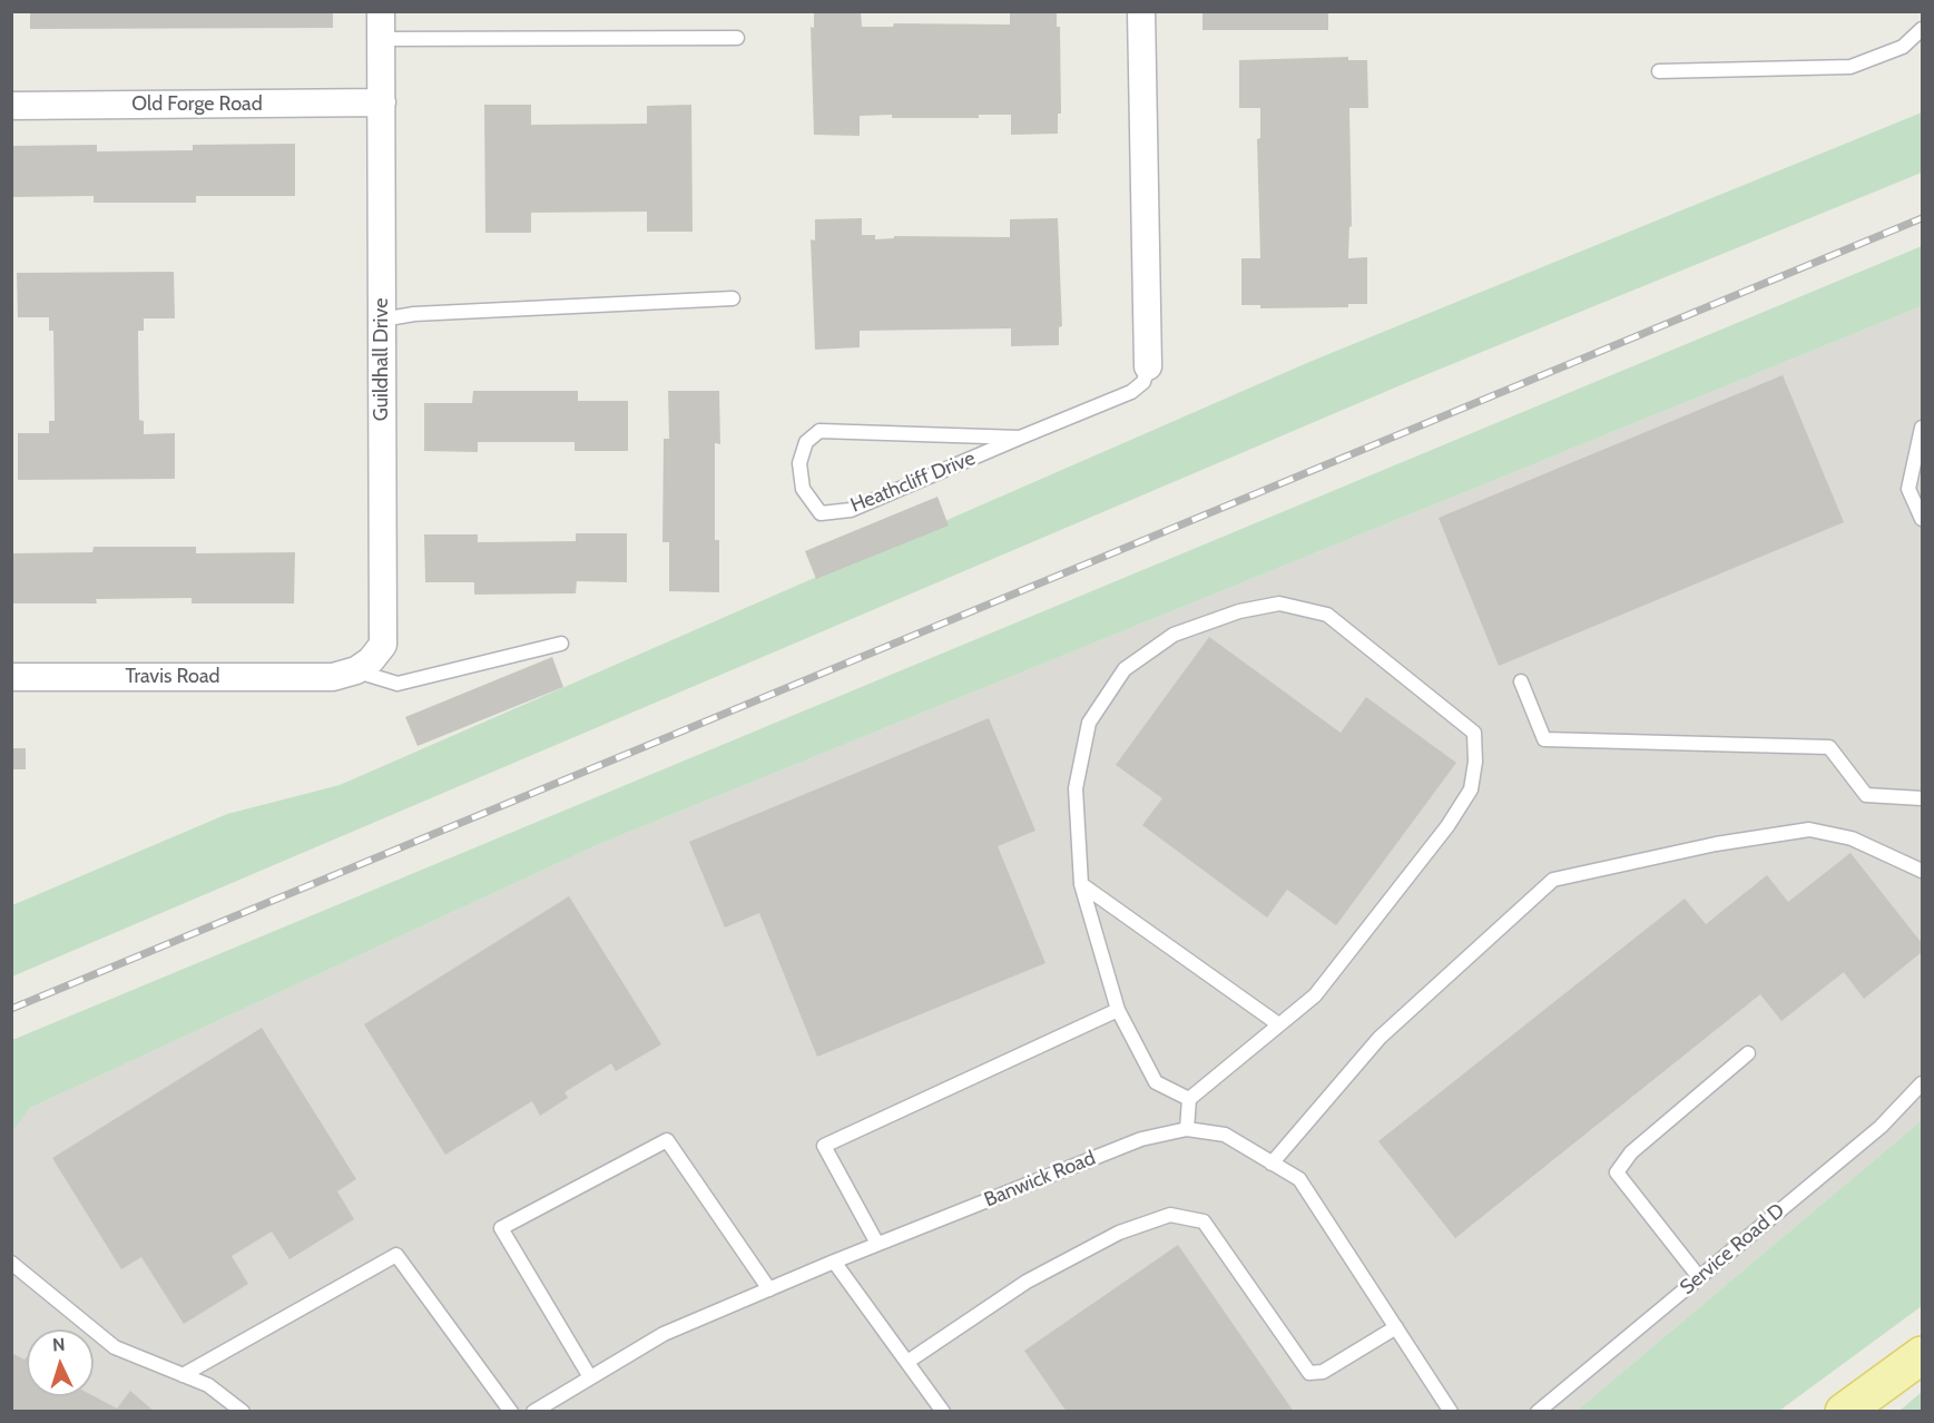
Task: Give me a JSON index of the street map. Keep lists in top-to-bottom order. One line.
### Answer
{"streets":{"street":["Old Forge Road","Guildhall Drive","Heathcliff Drive","Travis Road"],"lane":["Banwick Road","Service Road D"]},"crossings":[["Old Forge Road","Guildhall Drive"],["Guildhall Drive","Travis Road"]],"north":"top"}
